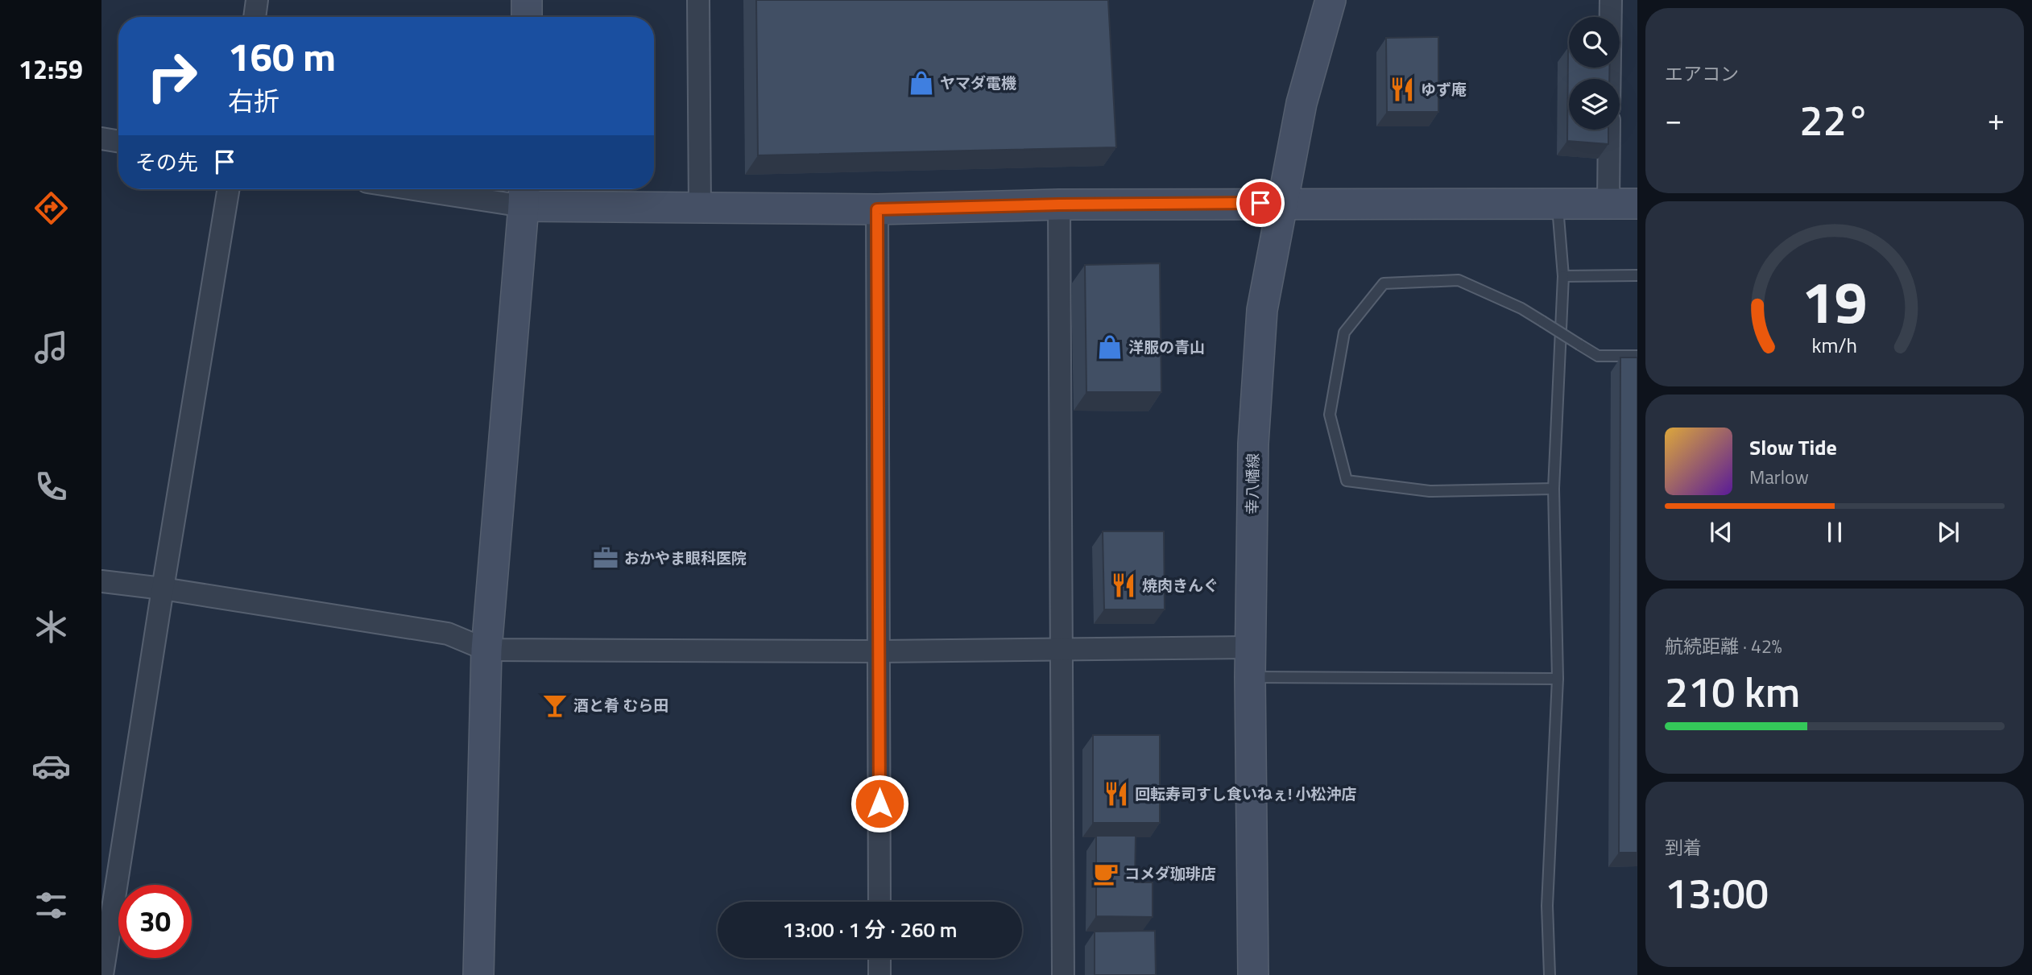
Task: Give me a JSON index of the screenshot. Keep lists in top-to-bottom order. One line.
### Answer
{"streets":{"street":["幸八幡線"]},"places":{"shop":["ヤマダ電機","洋服の青山"],"restaurant":["ゆず庵","焼肉きんぐ","回転寿司すし食いねぇ! 小松沖店"],"office":["おかやま眼科医院"],"bar":["酒と肴 むら田"],"cafe":["コメダ珈琲店"]},"page":{"tabs":"12:59","tile":["エアコン",["航続距離 · 42%","210 km"],["到着","13:00"]],"turn":["160 m","右折"],"heat":["−","22°","+"],"then":"その先","song":["Slow Tide","Marlow"],"limit":"30","trip":"13:00 · 1 分 · 260 m","gauge":["19","km/h"]}}
